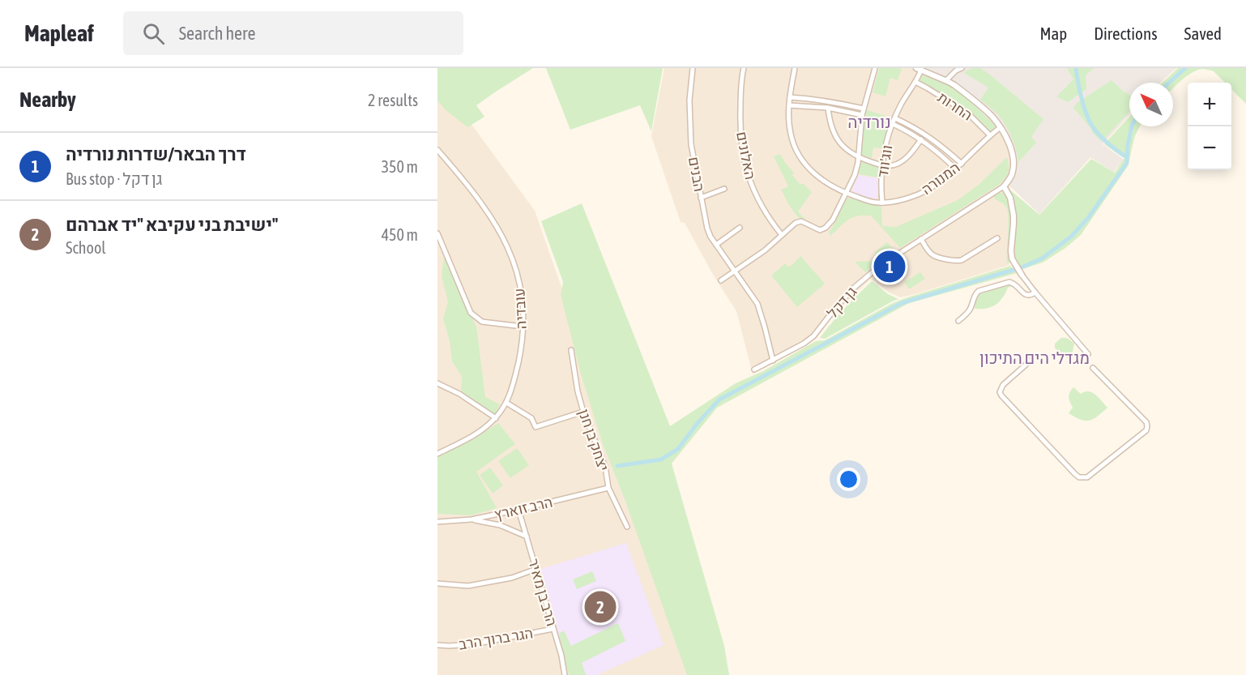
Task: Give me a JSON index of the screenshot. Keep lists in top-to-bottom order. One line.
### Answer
{"streets":{"street":["החרות","האלונים","ווג'ווד","הבנים","המנורה","גן דקל","עובדיה","יצחק בן חנן","הרב זוארץ","הרב בן מאיר","הגר ברוך הרב"]},"crossings":[["החרות","ווג'ווד"],["החרות","המנורה"],["ווג'ווד","המנורה"],["הבנים","גן דקל"],["יצחק בן חנן","הרב זוארץ"],["הרב זוארץ","הרב בן מאיר"],["הרב בן מאיר","הגר ברוך הרב"]],"districts":["נורדיה","מגדלי הים התיכון"],"north":"top left","page":{"header":"Mapleaf","search":"Search here","nav":["Map","Directions","Saved"],"heading":["Nearby","2 results"],"map_buttons":["+","−"],"list":[{"mark":"1","name":"דרך הבאר/שדרות נורדיה","note":"Bus stop · גן דקל","value":"350 m"},{"mark":"2","name":"ישיבת בני עקיבא \"יד אברהם\"","note":"School","value":"450 m"}],"pins":["1","2"]}}
